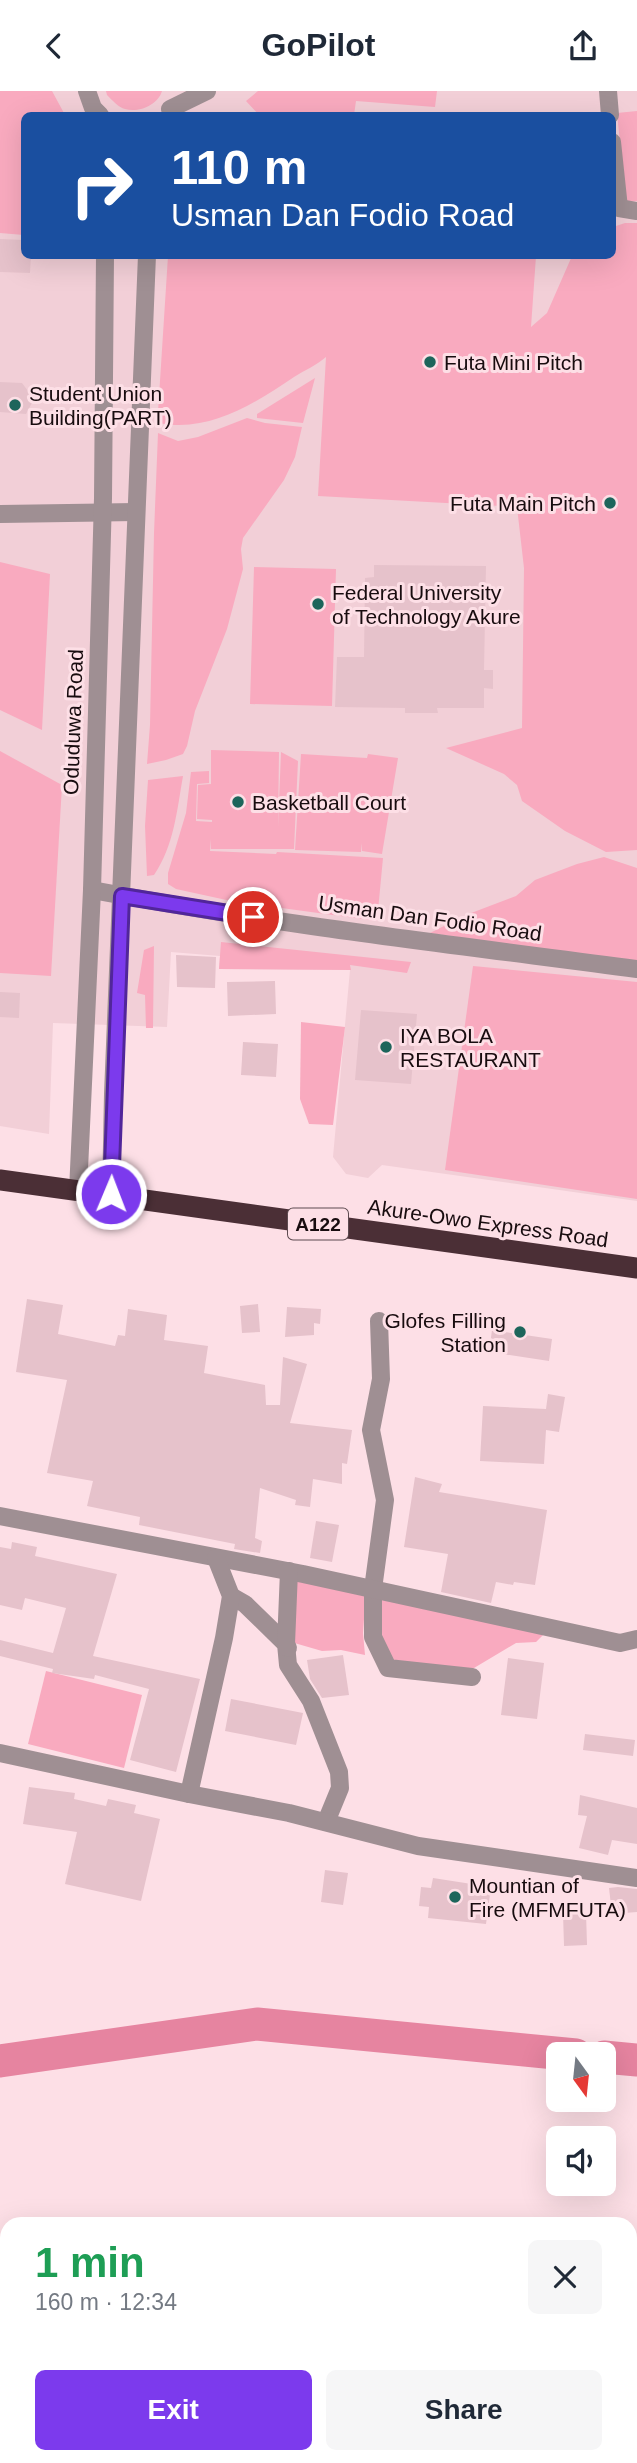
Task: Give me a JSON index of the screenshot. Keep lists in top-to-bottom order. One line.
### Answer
{"streets":{"highway":["Akure-Owo Express Road","A122"],"street":["Oduduwa Road","Usman Dan Fodio Road"]},"crossings":[["Oduduwa Road","Usman Dan Fodio Road"],["Oduduwa Road","Akure-Owo Express Road"]],"places":["Futa Mini Pitch","Student Union Building(PART)","Futa Main Pitch","Federal University of Technology Akure","Basketball Court","IYA BOLA RESTAURANT","Glofes Filling Station","Mountian of Fire (MFMFUTA)"],"north":"bottom","page":{"header":"GoPilot","turn":["110 m","Usman Dan Fodio Road"],"heading":["1 min","160 m · 12:34"],"buttons":["Exit","Share"]}}
